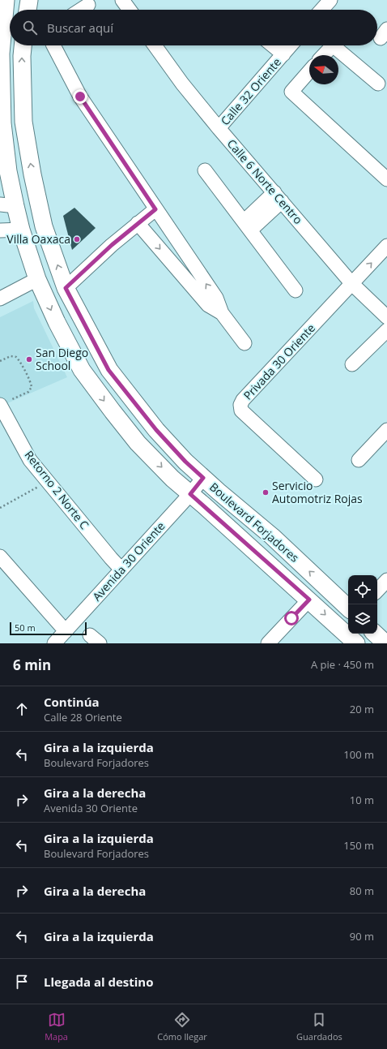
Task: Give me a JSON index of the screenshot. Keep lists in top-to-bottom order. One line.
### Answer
{"streets":{"main road":["Boulevard Forjadores"],"street":["Calle 32 Oriente","Calle 6 Norte Centro","Privada 30 Oriente","Retorno 2 Norte C","Avenida 30 Oriente"]},"crossings":[["Calle 32 Oriente","Calle 6 Norte Centro"],["Calle 6 Norte Centro","Privada 30 Oriente"],["Retorno 2 Norte C","Avenida 30 Oriente"],["Boulevard Forjadores","Avenida 30 Oriente"]],"places":["Villa Oaxaca","San Diego School","Servicio Automotriz Rojas"],"scale_bar":"50 m","north":"left","page":{"search":"Buscar aquí","scale":"50 m","heading":["6 min","A pie · 450 m"],"list":[["Continúa","Calle 28 Oriente","20 m"],["Gira a la izquierda","Boulevard Forjadores","100 m"],["Gira a la derecha","Avenida 30 Oriente","10 m"],["Gira a la izquierda","Boulevard Forjadores","150 m"],["Gira a la derecha","80 m"],["Gira a la izquierda","90 m"],"Llegada al destino"],"nav":["Mapa","Cómo llegar","Guardados"]}}
